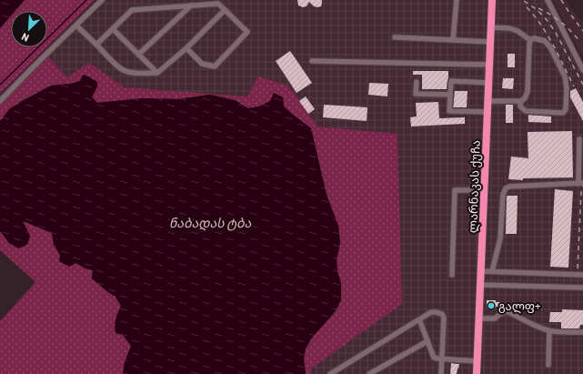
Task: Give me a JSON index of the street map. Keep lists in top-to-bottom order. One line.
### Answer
{"streets":{"highway":["ლარნაკას ქუჩა"]},"water":["ნაბადას ტბა"],"places":["გალფ+"],"north":"bottom left"}
